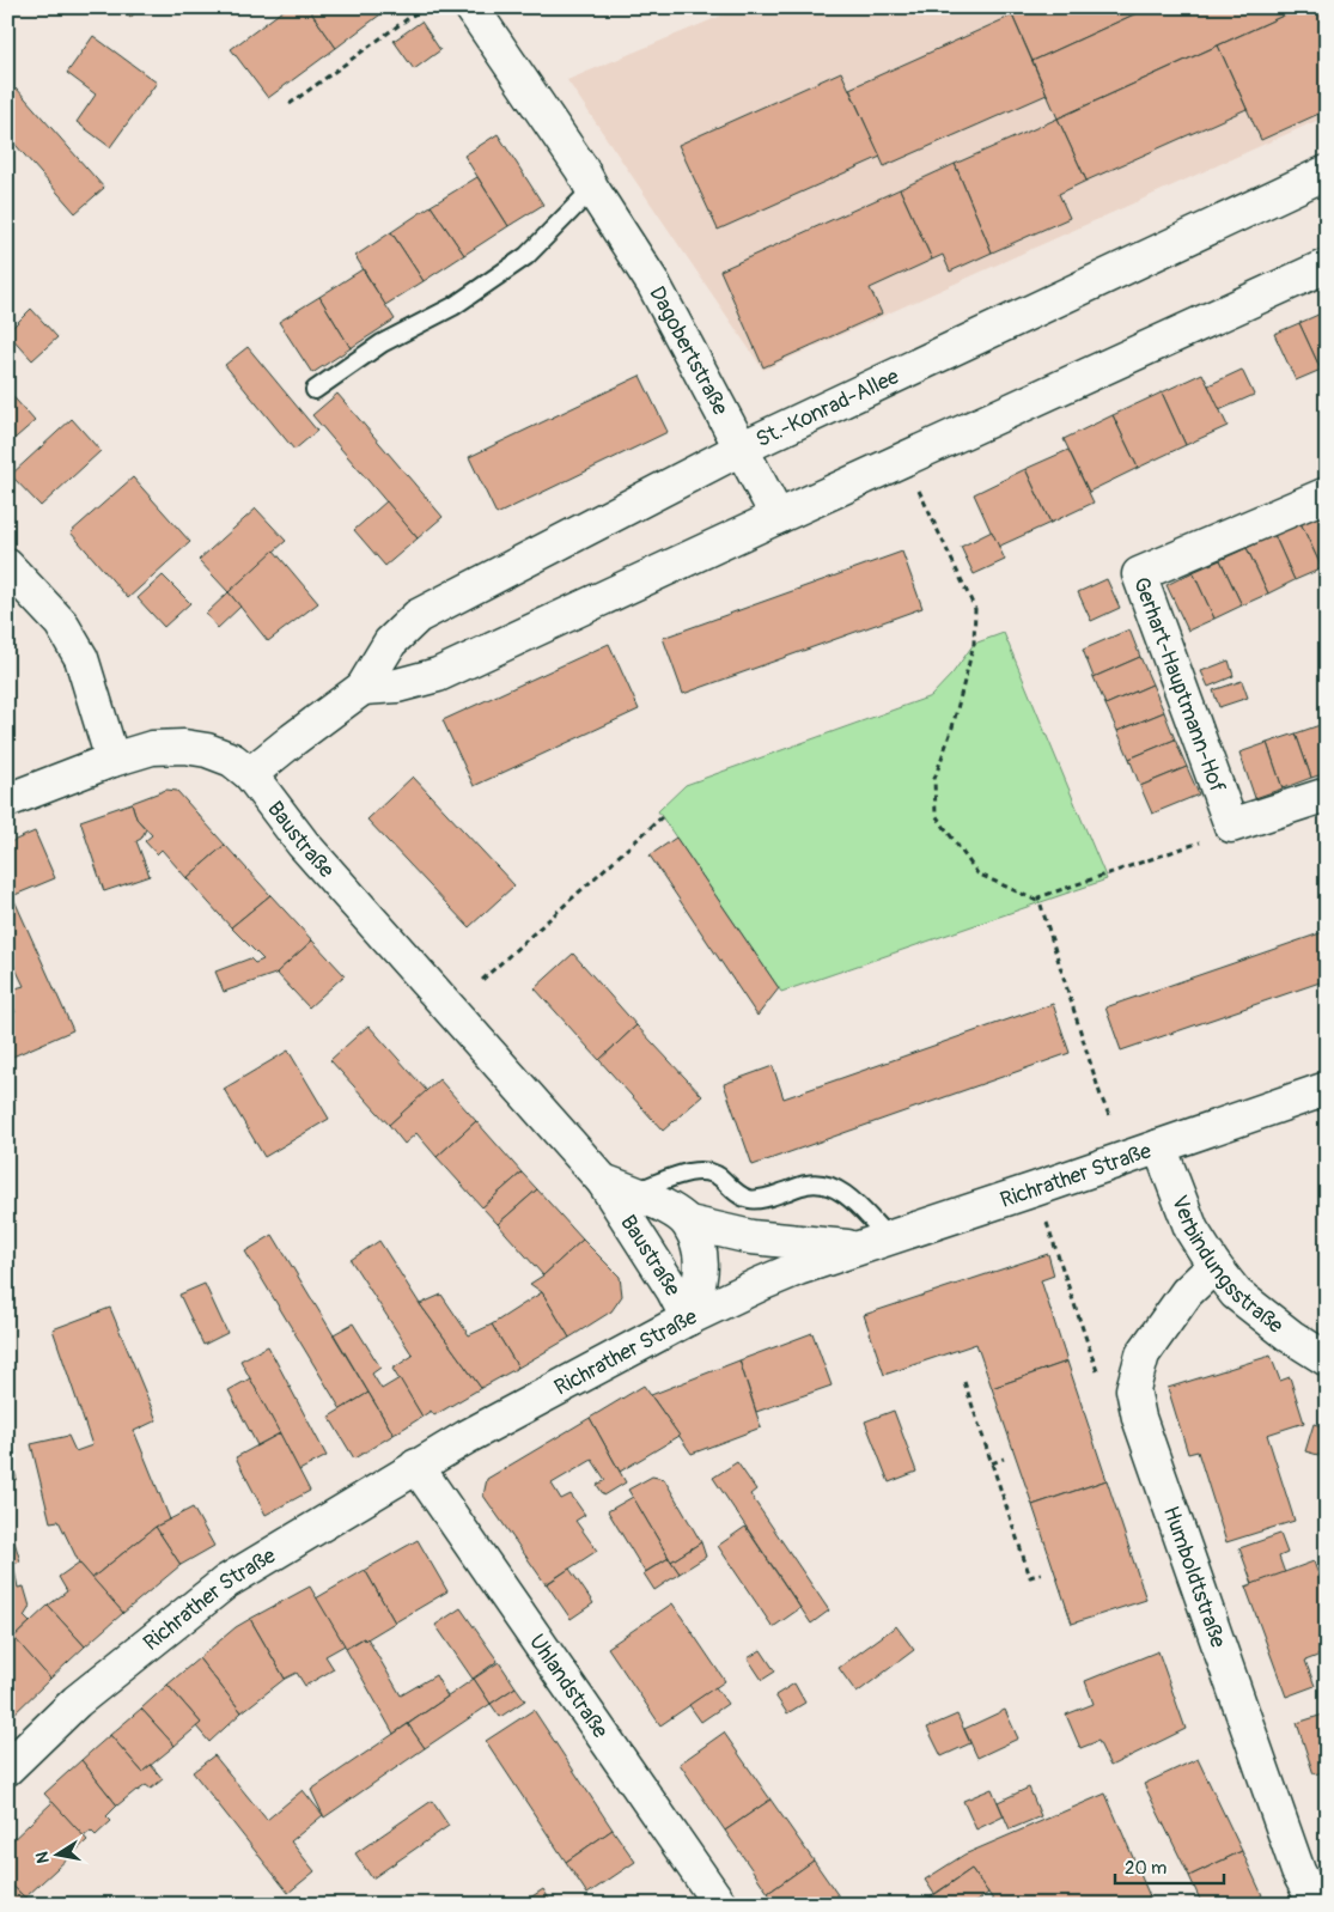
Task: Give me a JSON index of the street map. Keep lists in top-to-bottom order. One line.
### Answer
{"streets":{"street":["Dagobertstraße","St.-Konrad-Allee","Gerhart-Hauptmann-Hof","Baustraße","Richrather Straße","Verbindungsstraße","Humboldtstraße","Uhlandstraße"]},"crossings":[["Dagobertstraße","St.-Konrad-Allee"],["St.-Konrad-Allee","Baustraße"],["Baustraße","Richrather Straße"],["Richrather Straße","Verbindungsstraße"],["Richrather Straße","Uhlandstraße"],["Verbindungsstraße","Humboldtstraße"]],"scale_bar":"20 m","north":"left"}
